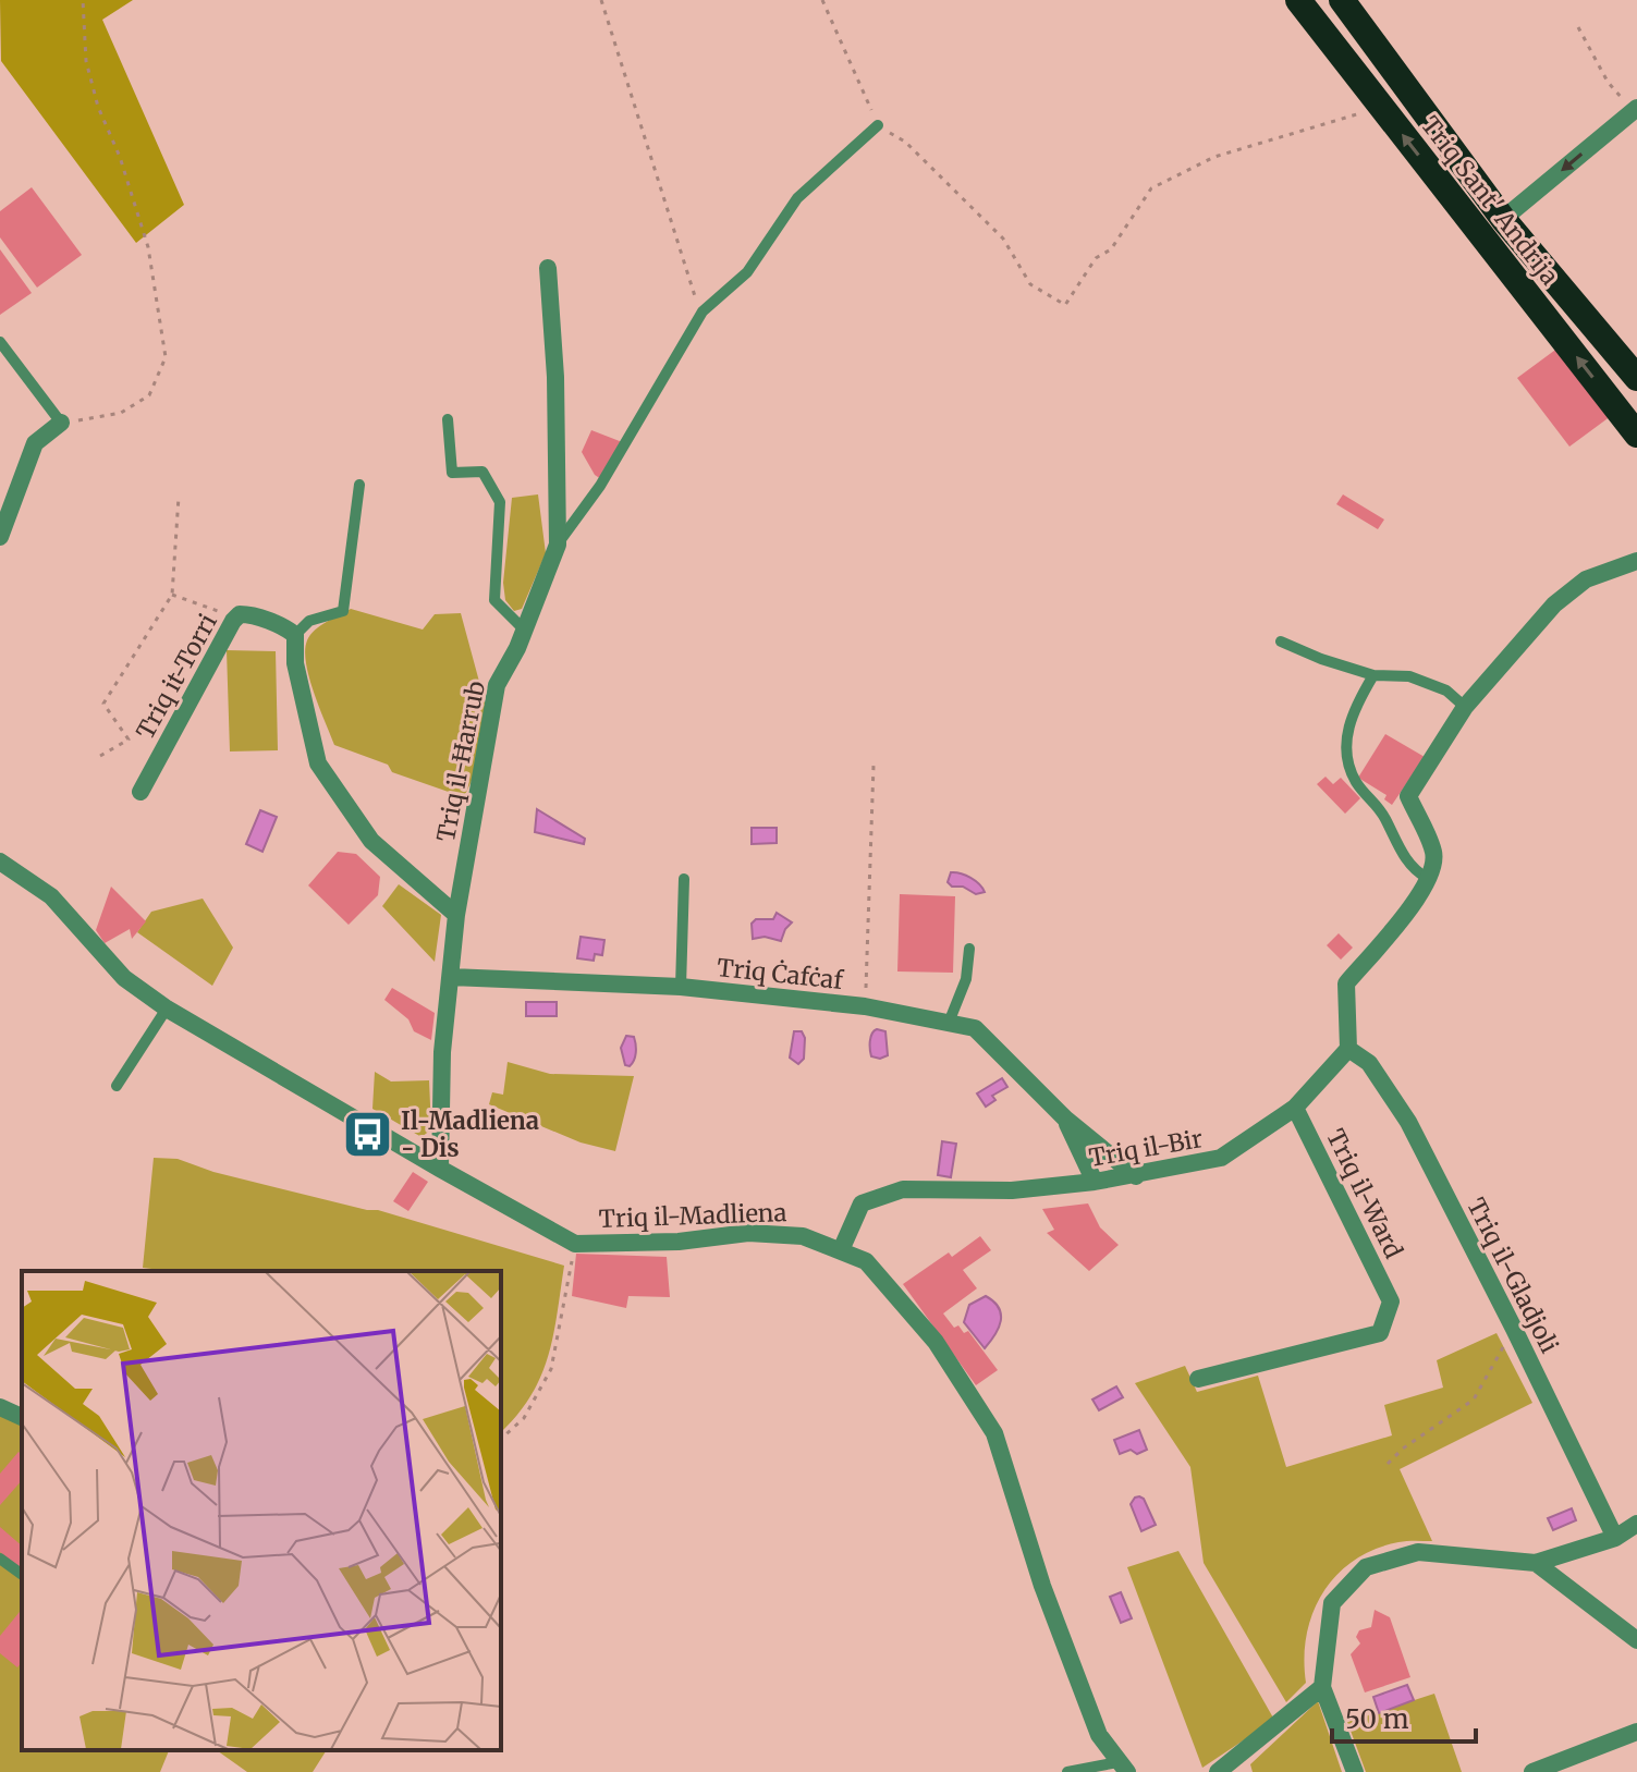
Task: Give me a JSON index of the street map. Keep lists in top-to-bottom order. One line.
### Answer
{"streets":{"highway":["Triq Sant' Andrija"],"street":["Triq it-Torri","Triq il-Ħarrub","Triq Ċafċaf","Triq il-Bir","Triq il-Ward","Triq il-Madliena","Triq il-Gladjoli"]},"crossings":[["Triq il-Ħarrub","Triq Ċafċaf"],["Triq il-Ħarrub","Triq il-Madliena"],["Triq Ċafċaf","Triq il-Bir"],["Triq il-Bir","Triq il-Ward"],["Triq il-Bir","Triq il-Madliena"],["Triq il-Bir","Triq il-Gladjoli"]],"places":{"bus stop":["Il-Madliena - Dis"]},"scale_bar":"50 m"}
